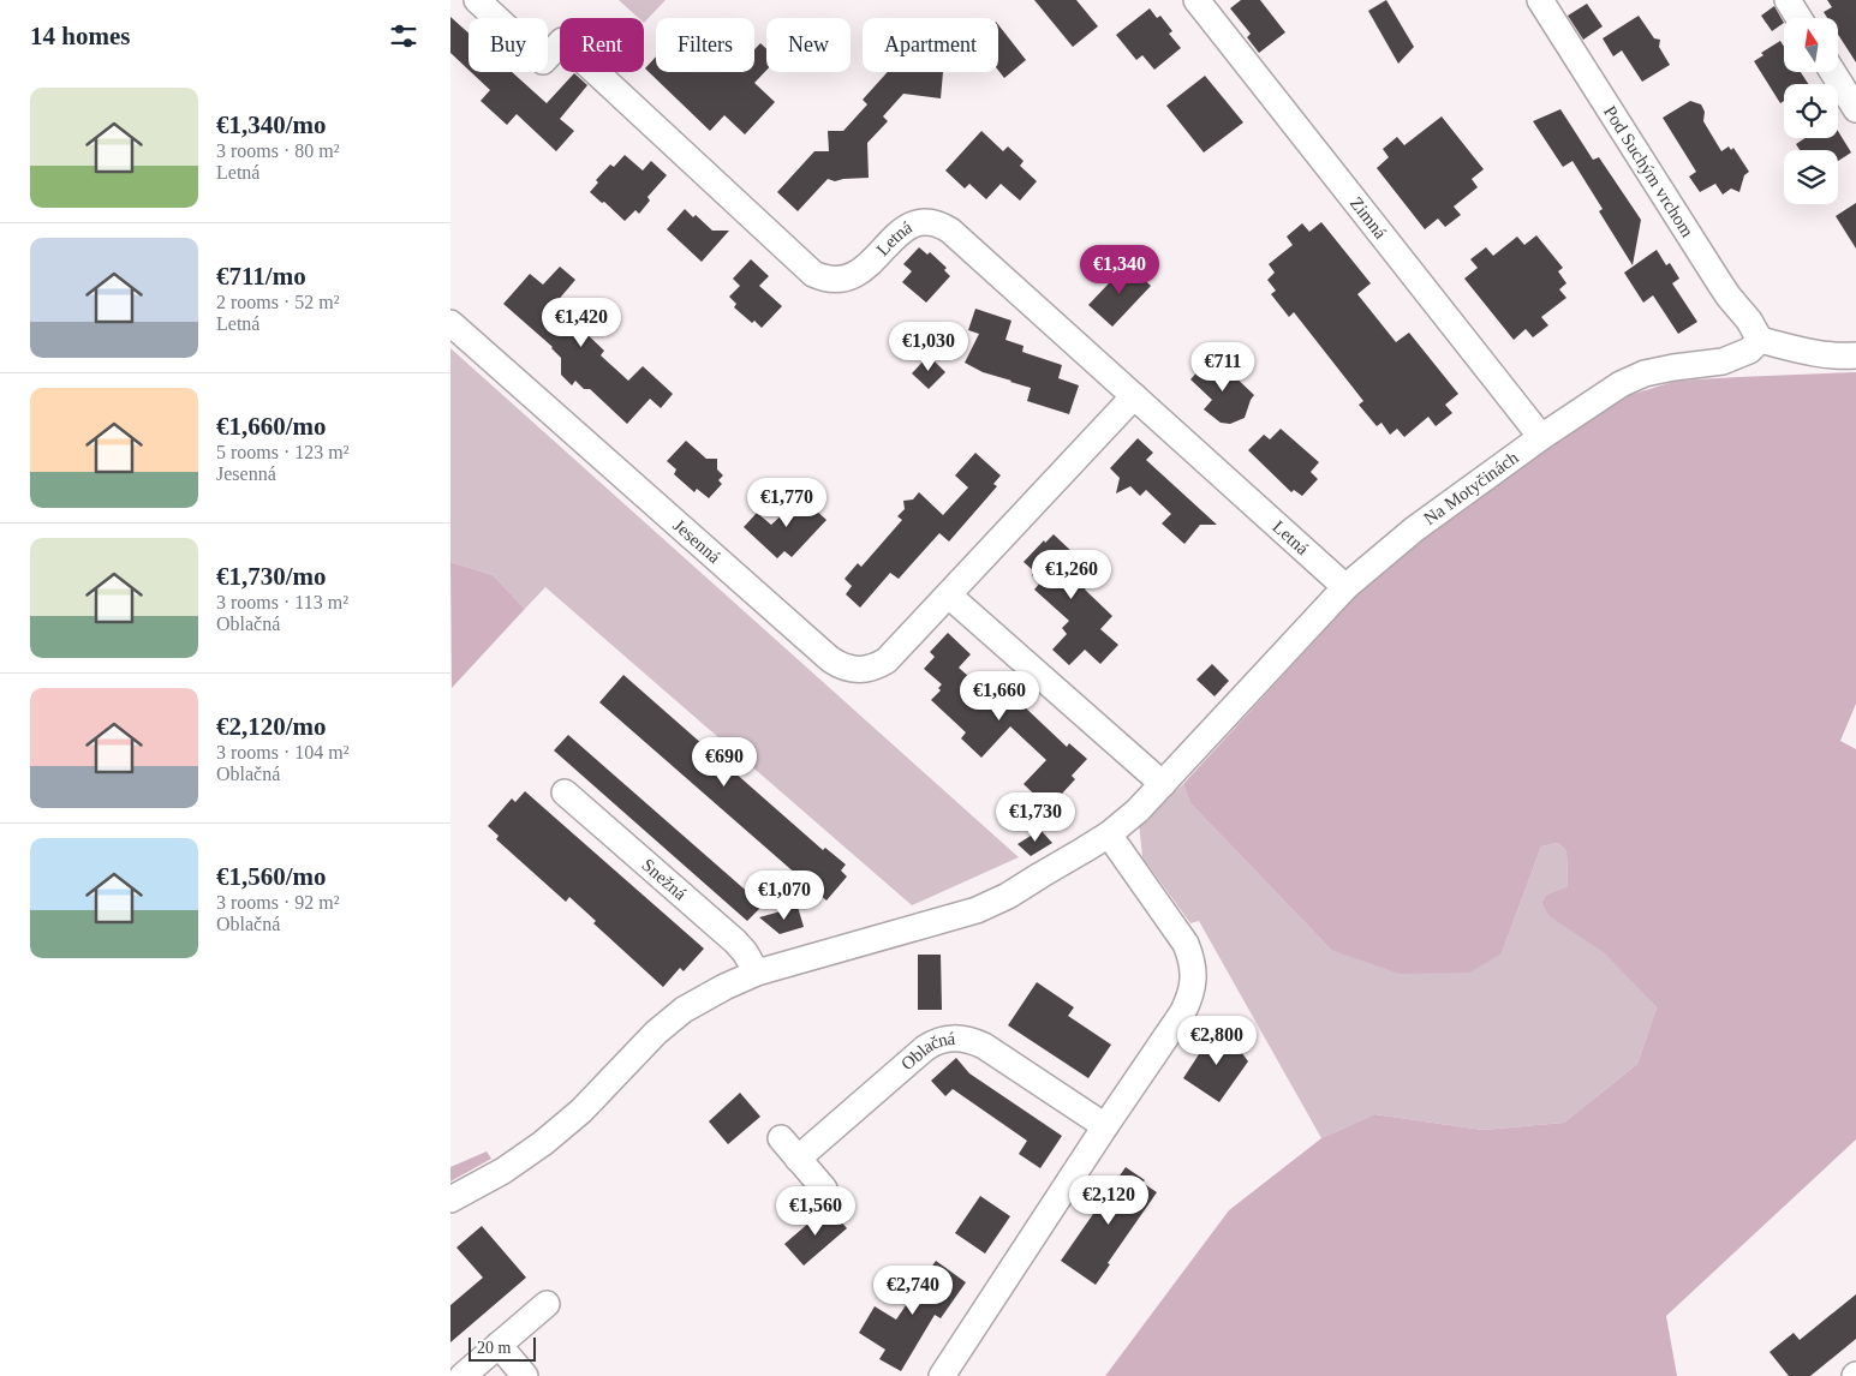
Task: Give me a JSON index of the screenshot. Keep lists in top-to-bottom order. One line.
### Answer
{"streets":{"street":["Pod Suchým vrchom","Zimná","Letná","Na Motyčinách","Jesenná","Snežná","Oblačná"]},"crossings":[["Pod Suchým vrchom","Na Motyčinách"],["Zimná","Na Motyčinách"],["Letná","Na Motyčinách"],["Letná","Jesenná"],["Na Motyčinách","Snežná"]],"scale_bar":"20 m","north":"top","page":{"heading":"14 homes","chip":["Buy","Rent","Filters","New","Apartment"],"list":[{"name":"€1,340/mo","note":"3 rooms · 80 m² · Letná"},{"name":"€711/mo","note":"2 rooms · 52 m² · Letná"},{"name":"€1,660/mo","note":"5 rooms · 123 m² · Jesenná"},{"name":"€1,730/mo","note":"3 rooms · 113 m² · Oblačná"},{"name":"€2,120/mo","note":"3 rooms · 104 m² · Oblačná"},{"name":"€1,560/mo","note":"3 rooms · 92 m² · Oblačná"}],"price":["€1,340","€1,420","€1,030","€711","€1,770","€1,260","€1,660","€690","€1,730","€1,070","€2,800","€2,120","€1,560","€2,740"],"scale":"20 m"}}
